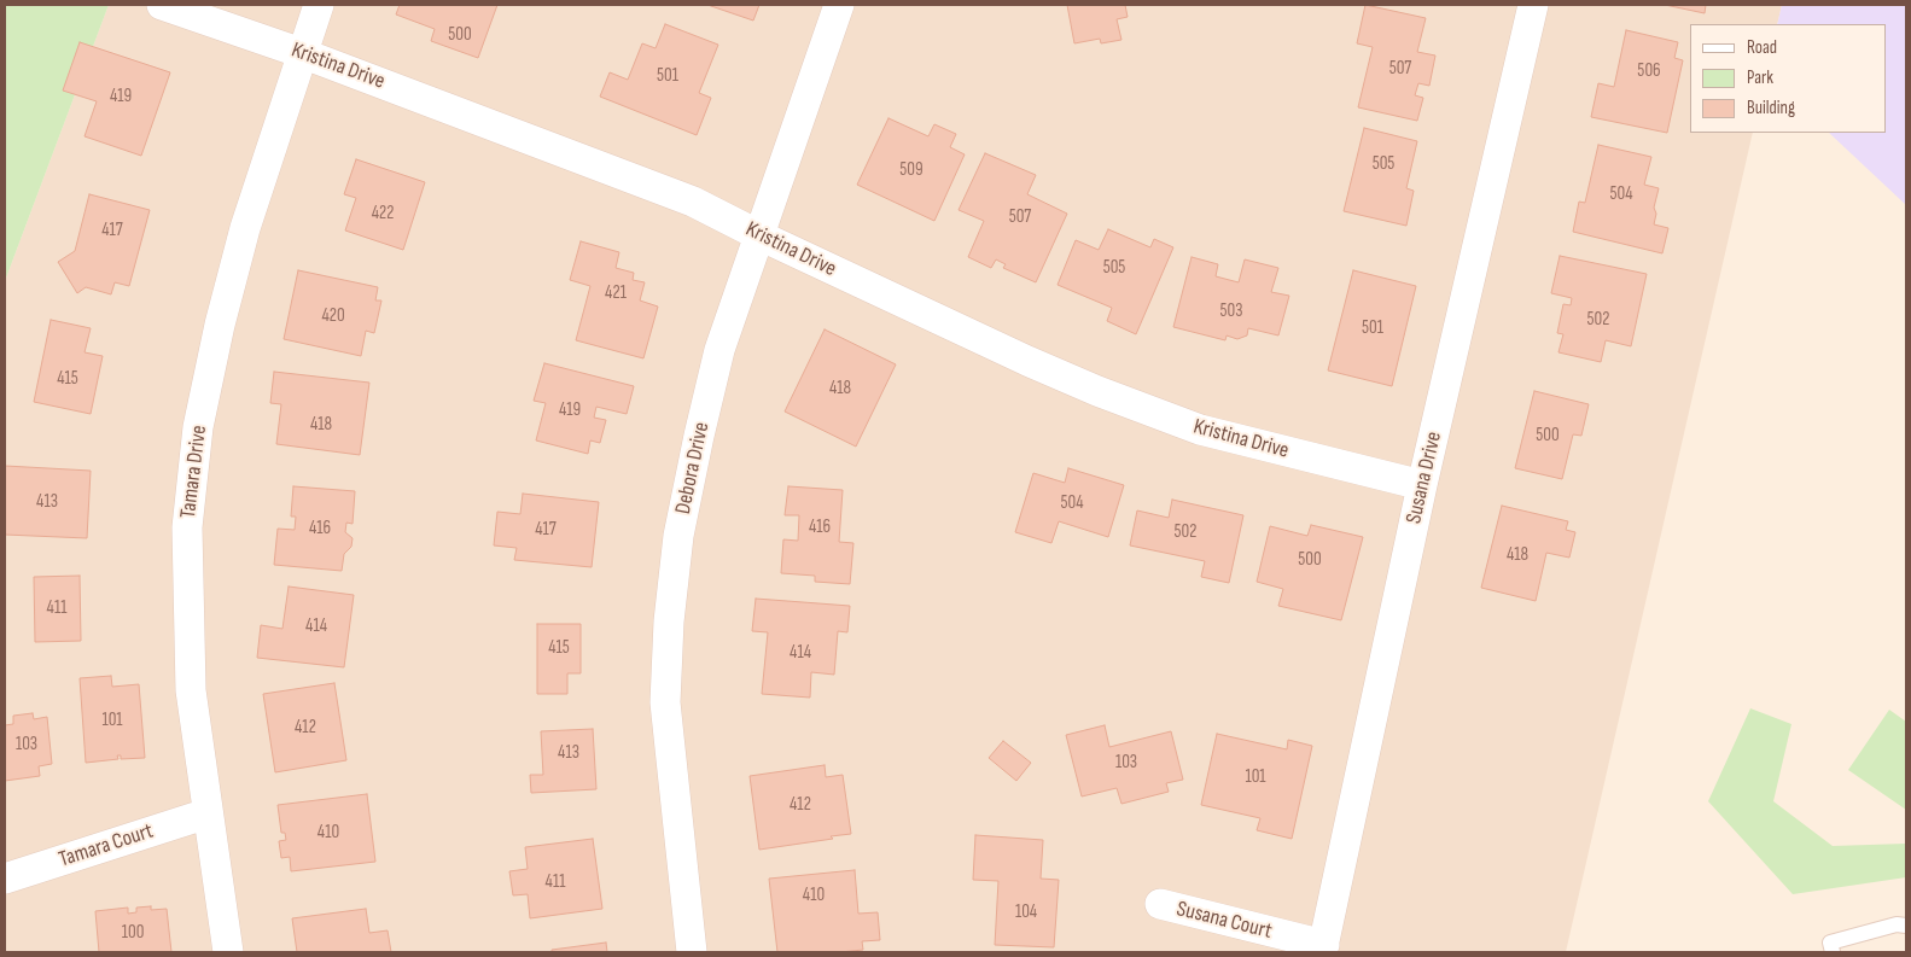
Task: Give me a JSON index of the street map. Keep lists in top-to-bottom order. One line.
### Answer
{"streets":{"street":["Kristina Drive","Debora Drive","Tamara Drive","Susana Drive","Tamara Court","Susana Court"]},"crossings":[["Kristina Drive","Debora Drive"],["Kristina Drive","Tamara Drive"],["Kristina Drive","Susana Drive"],["Tamara Drive","Tamara Court"],["Susana Drive","Susana Court"]],"house_numbers":["500","507","506","501","419","505","509","504","422","507","417","505","421","503","420","502","501","415","418","419","418","500","413","504","416","416","417","502","418","500","411","414","415","414","101","412","103","413","103","101","412","410","411","410","104","100"],"legend":["Road","Park","Building"]}
